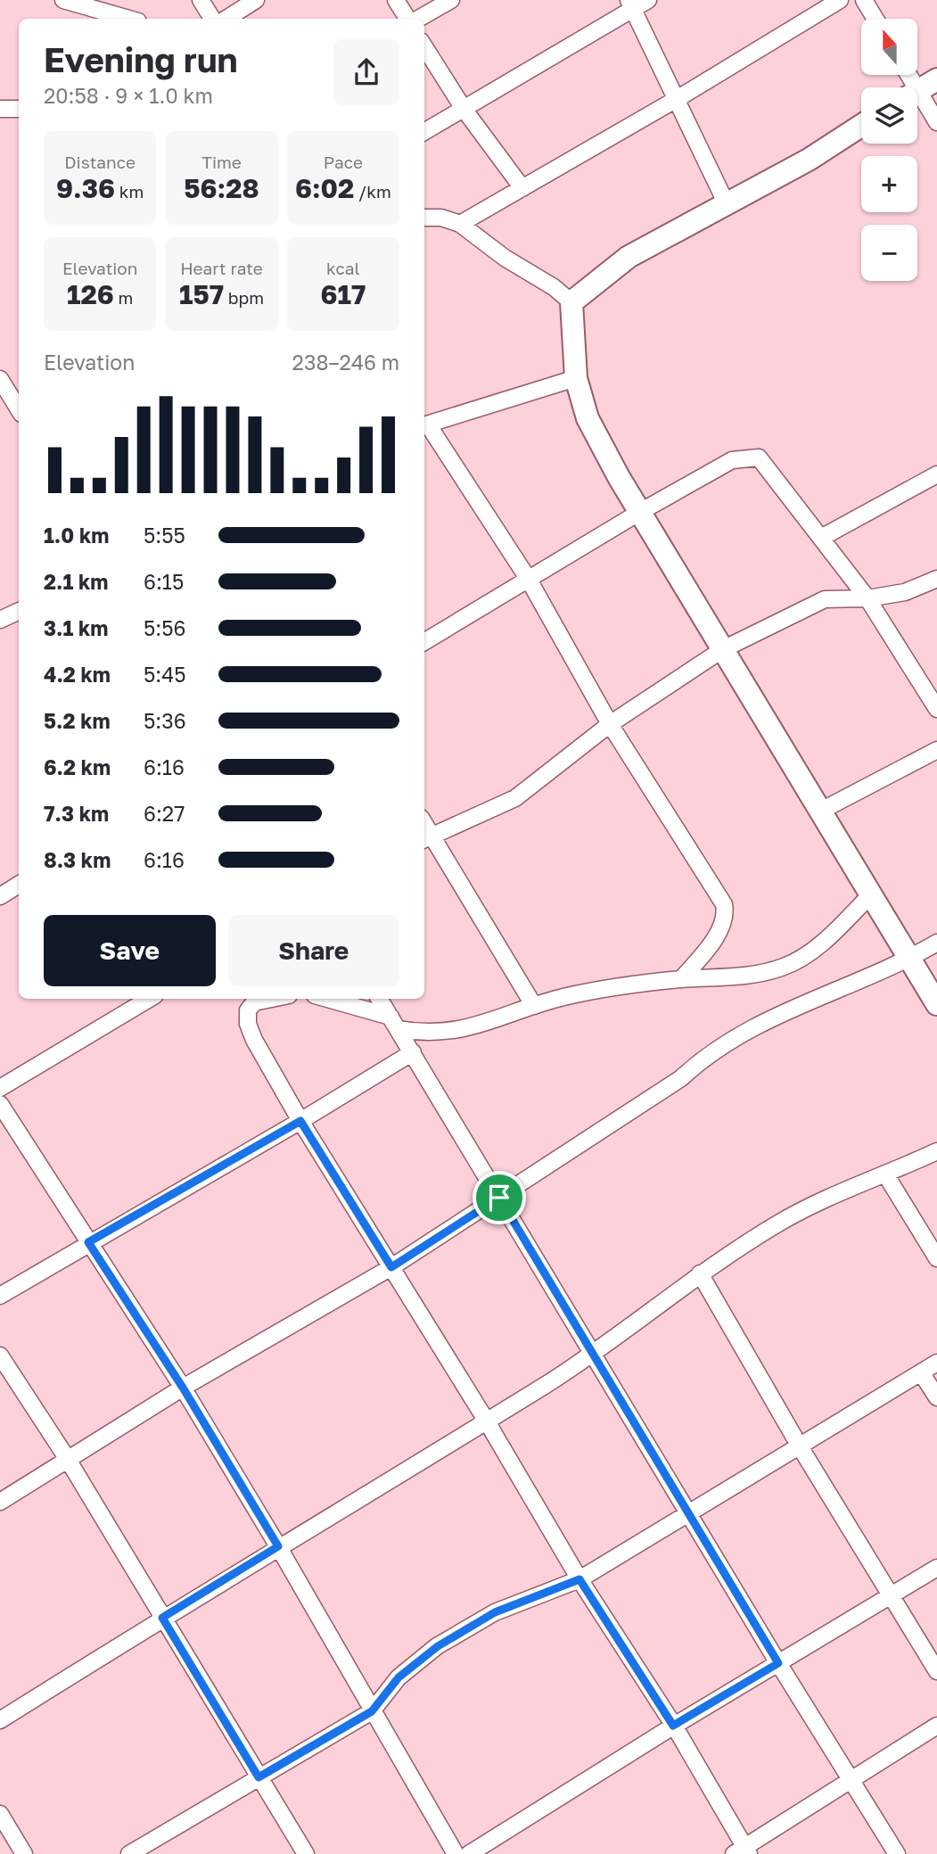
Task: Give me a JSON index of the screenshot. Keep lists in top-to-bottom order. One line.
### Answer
{"north":"top","page":{"map_buttons":["+","−"],"heading":["Evening run","20:58 · 9 × 1.0 km"],"stats":[["Distance","9.36 km"],["Time","56:28"],["Pace","6:02 /km"],["Elevation","126 m"],["Heart rate","157 bpm"],["kcal","617"]],"chart":["Elevation","238–246 m"],"list":[{"name":"1.0 km","note":"5:55"},{"name":"2.1 km","note":"6:15"},{"name":"3.1 km","note":"5:56"},{"name":"4.2 km","note":"5:45"},{"name":"5.2 km","note":"5:36"},{"name":"6.2 km","note":"6:16"},{"name":"7.3 km","note":"6:27"},{"name":"8.3 km","note":"6:16"}],"buttons":["Save","Share"]}}
